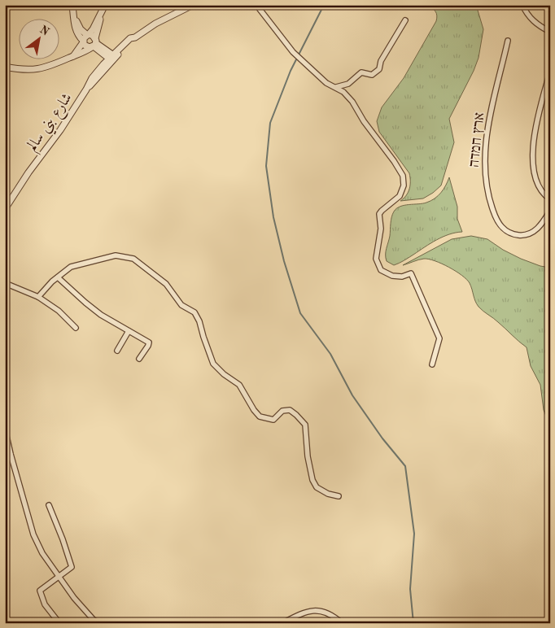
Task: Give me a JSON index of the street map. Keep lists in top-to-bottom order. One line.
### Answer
{"streets":{"street":["شارع بني سالم","ארץ חמדה"]},"north":"top right"}
